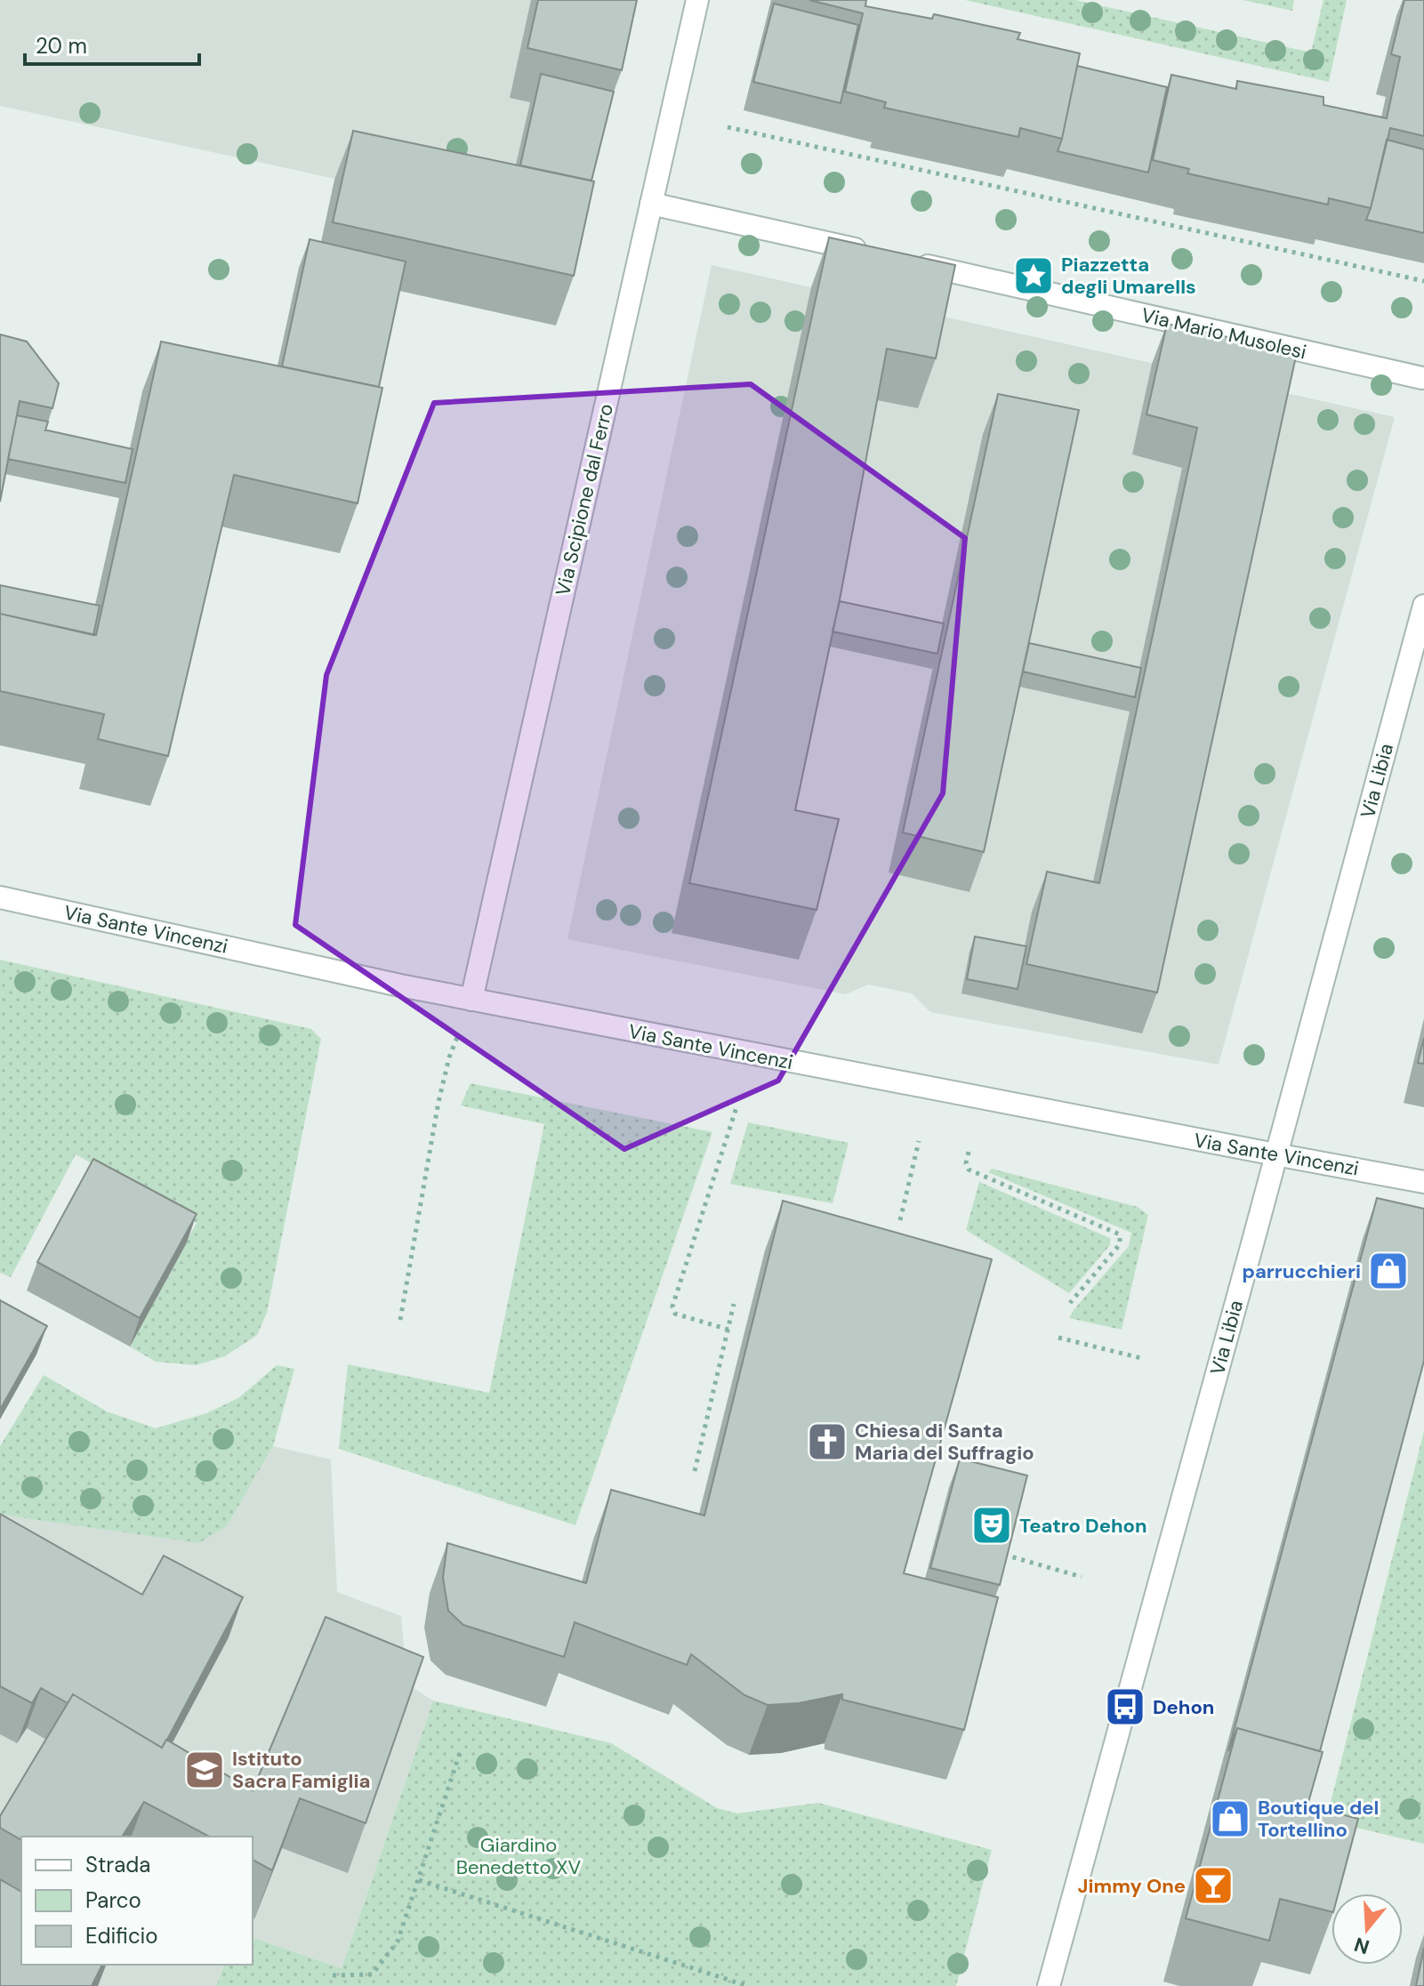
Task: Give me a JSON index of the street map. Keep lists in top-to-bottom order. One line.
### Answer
{"streets":{"street":["Via Mario Musolesi","Via Scipione dal Ferro","Via Libia","Via Sante Vincenzi"]},"crossings":[["Via Scipione dal Ferro","Via Sante Vincenzi"],["Via Libia","Via Sante Vincenzi"]],"parks":["Giardino Benedetto XV"],"places":{"place":["Piazzetta degli Umarells"],"shop":["parrucchieri","Boutique del Tortellino"],"church":["Chiesa di Santa Maria del Suffragio"],"theatre":["Teatro Dehon"],"bus stop":["Dehon"],"school or university":["Istituto Sacra Famiglia"],"bar":["Jimmy One"]},"legend":["Strada","Parco","Edificio"],"scale_bar":"20 m","north":"bottom"}
